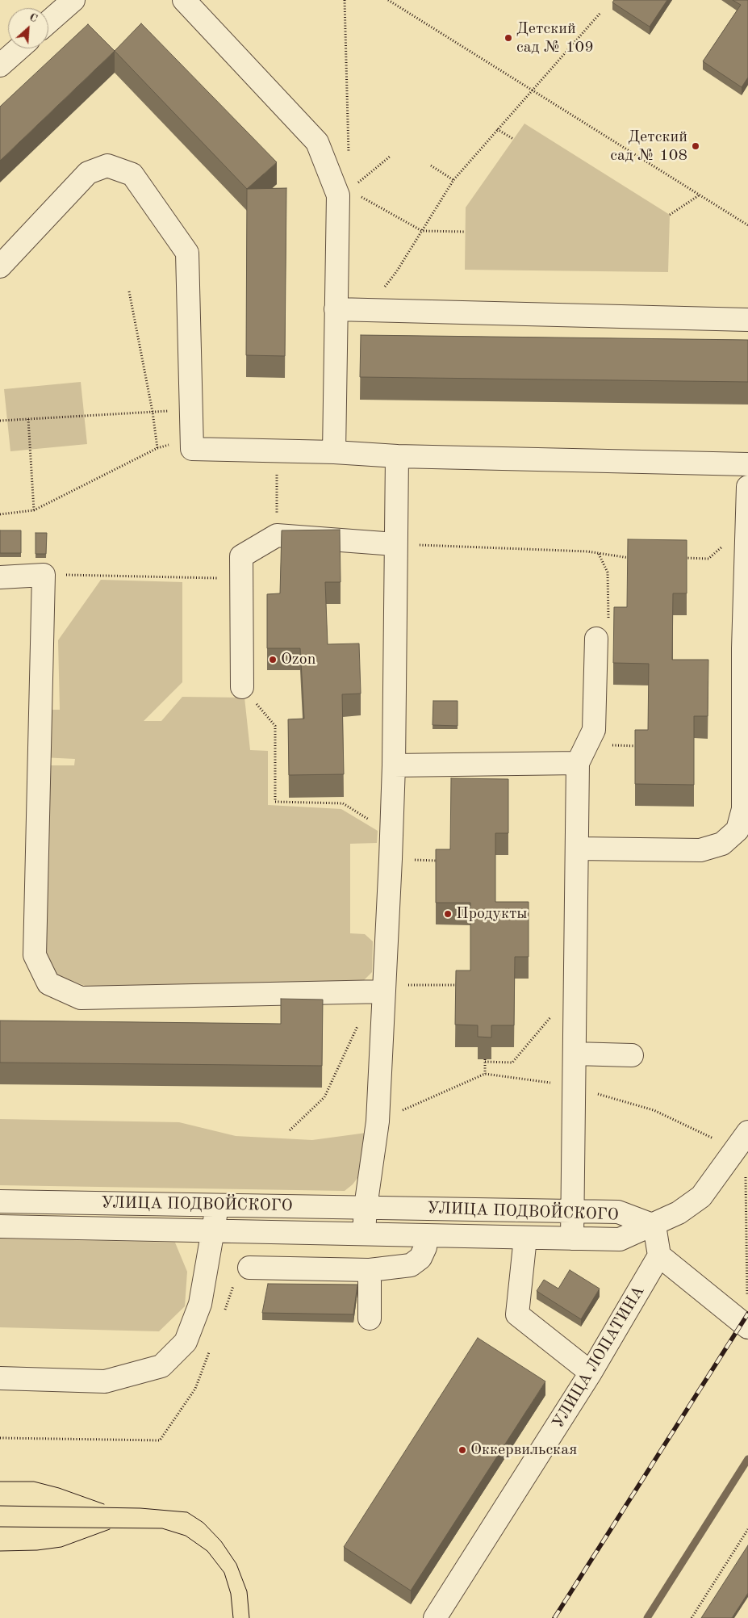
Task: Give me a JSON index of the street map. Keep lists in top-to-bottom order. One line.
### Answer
{"streets":{"street":["УЛИЦА ПОДВОЙСКОГО","УЛИЦА ЛОПАТИНА"]},"places":["Детский сад № 109","Детский сад № 108","Ozon","Продукты","Оккервильская"],"north":"top right"}
